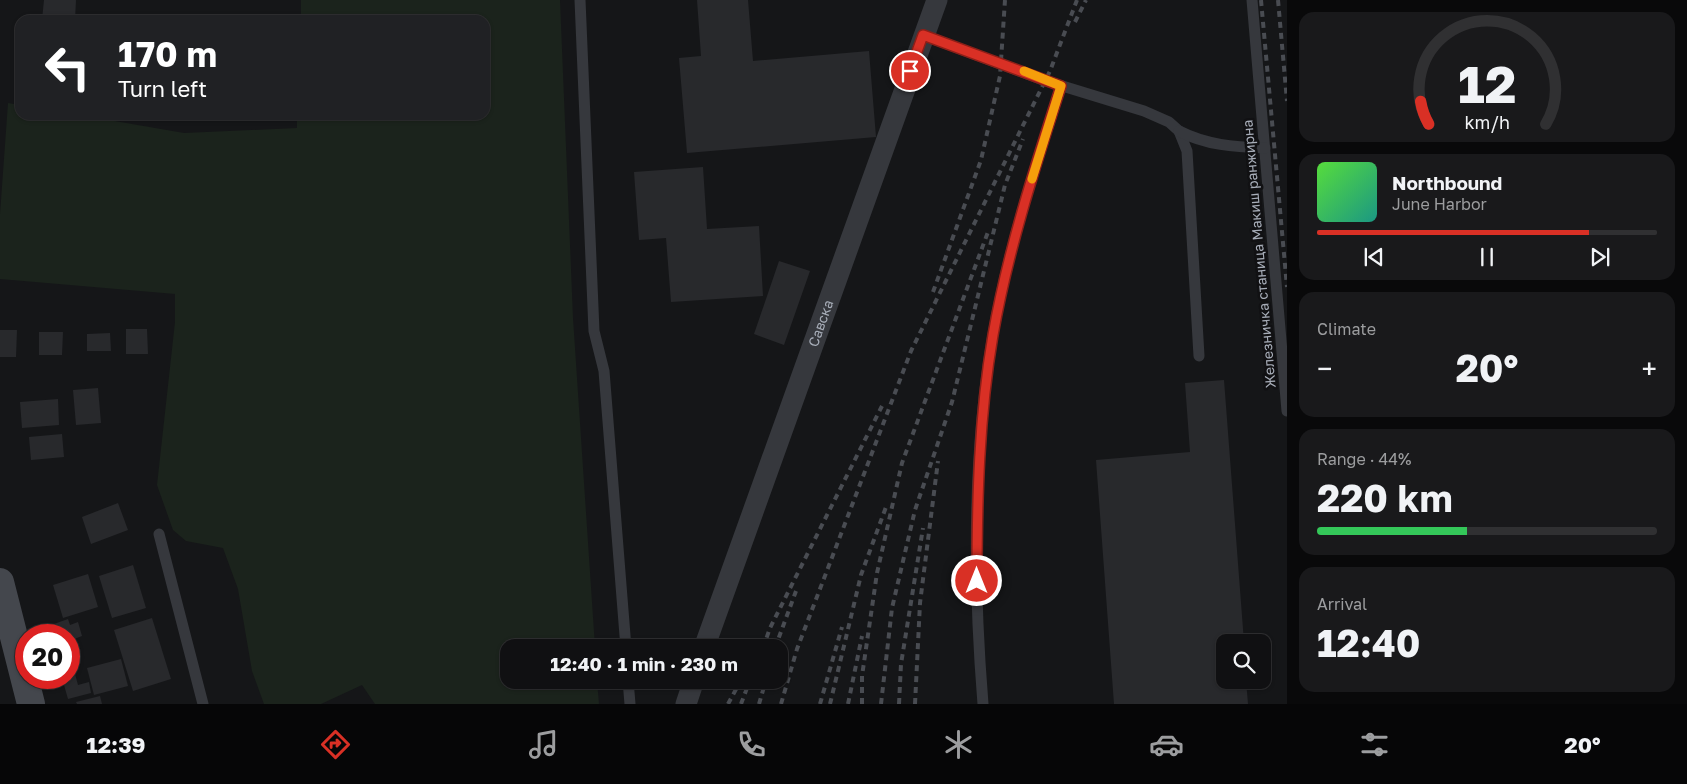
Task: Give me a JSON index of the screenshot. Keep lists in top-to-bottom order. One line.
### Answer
{"streets":{"street":["Савска"],"lane":["Железничка станица Макиш ранжирна"]},"page":{"turn":["170 m","Turn left"],"song":["Northbound","June Harbor"],"tile":["Climate",["Range · 44%","220 km"],["Arrival","12:40"]],"heat":["−","20°","+"],"limit":"20","trip":"12:40 · 1 min · 230 m","tabs":["12:39","20°"],"gauge":["12","km/h"]}}
